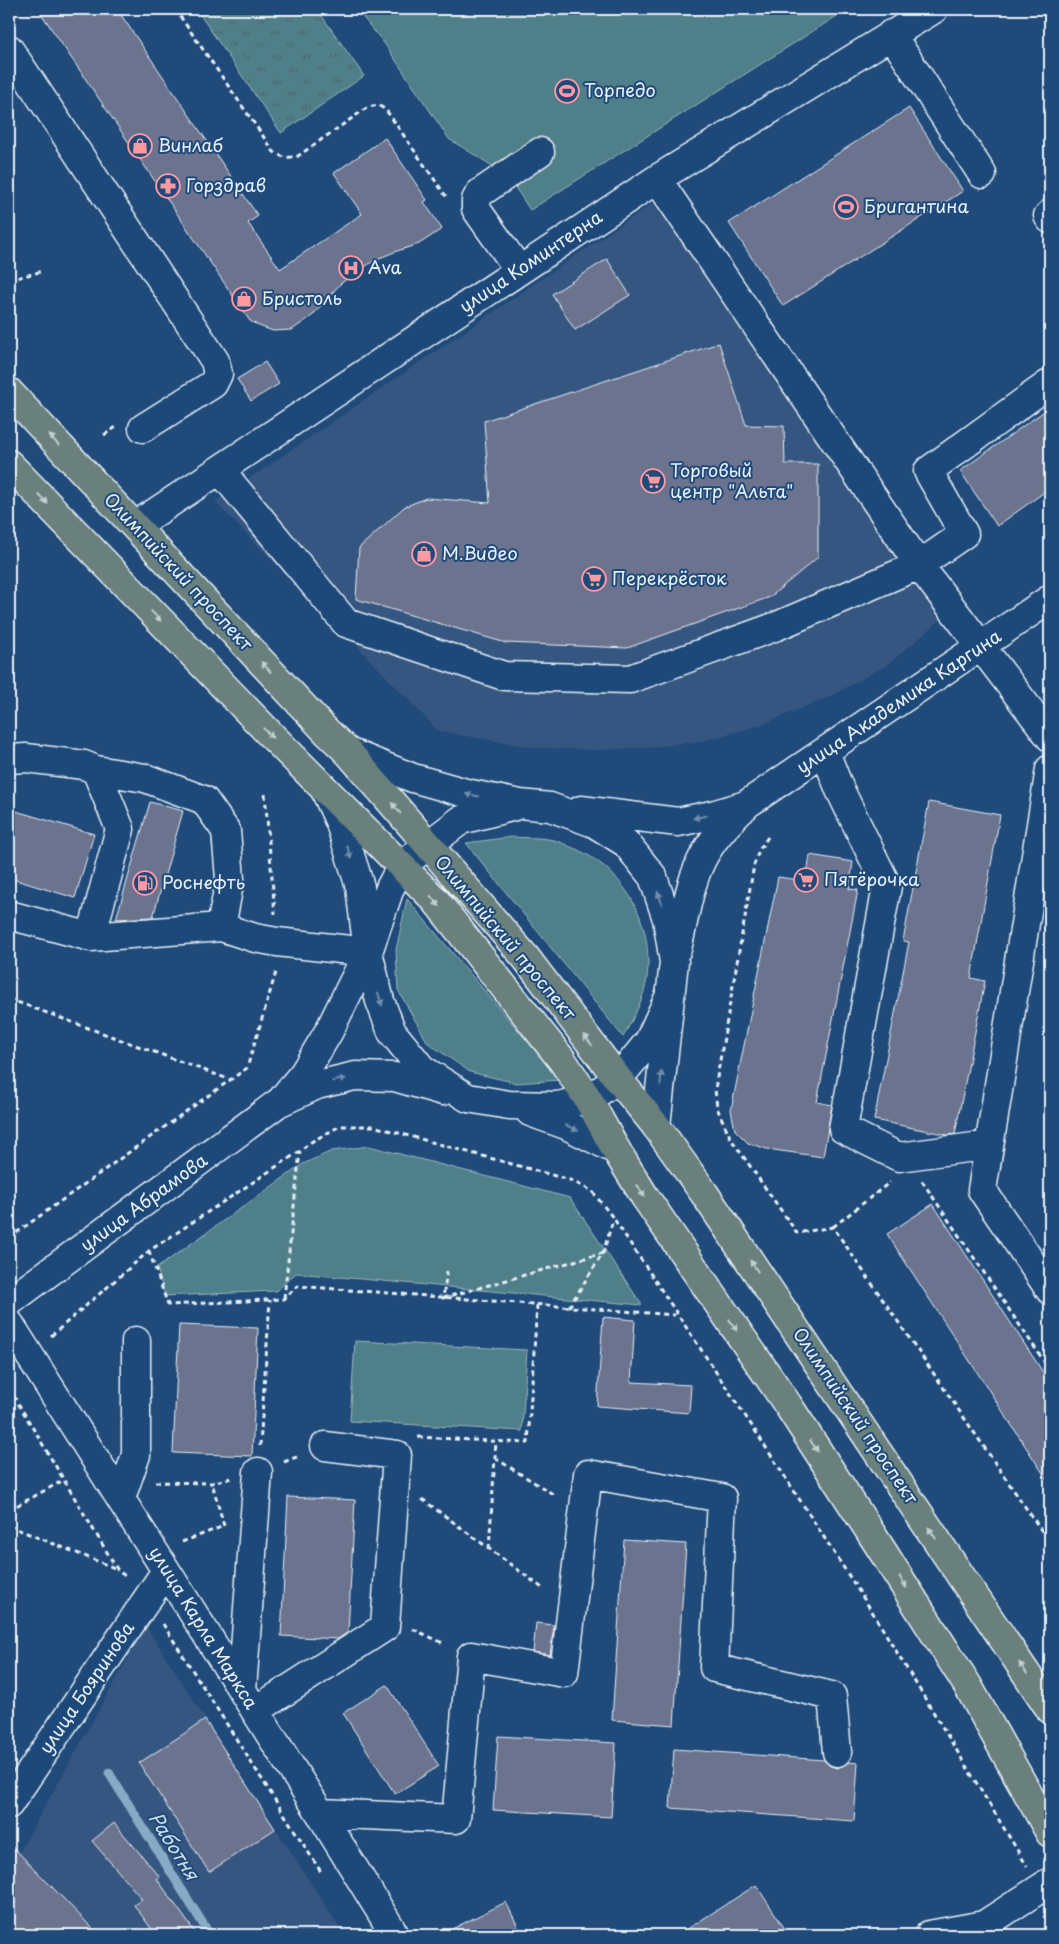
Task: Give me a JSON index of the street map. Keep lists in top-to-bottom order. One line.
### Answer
{"streets":{"main road":["Олимпийский проспект"],"street":["улица Коминтерна","улица Академика Каргина","улица Абрамова","улица Карла Маркса","улица Бояринова"]},"crossings":[["улица Коминтерна","Олимпийский проспект"],["улица Карла Маркса","улица Бояринова"]],"water":["Работня"],"places":{"sports":["Торпедо","Бригантина"],"shop":["Винлаб","Бристоль","М.Видео"],"pharmacy":["Горздрав"],"hospital":["Ava"],"supermarket":["Торговый центр \"Альта\"","Перекрёсток","Пятёрочка"],"fuel station":["Роснефть"]}}
